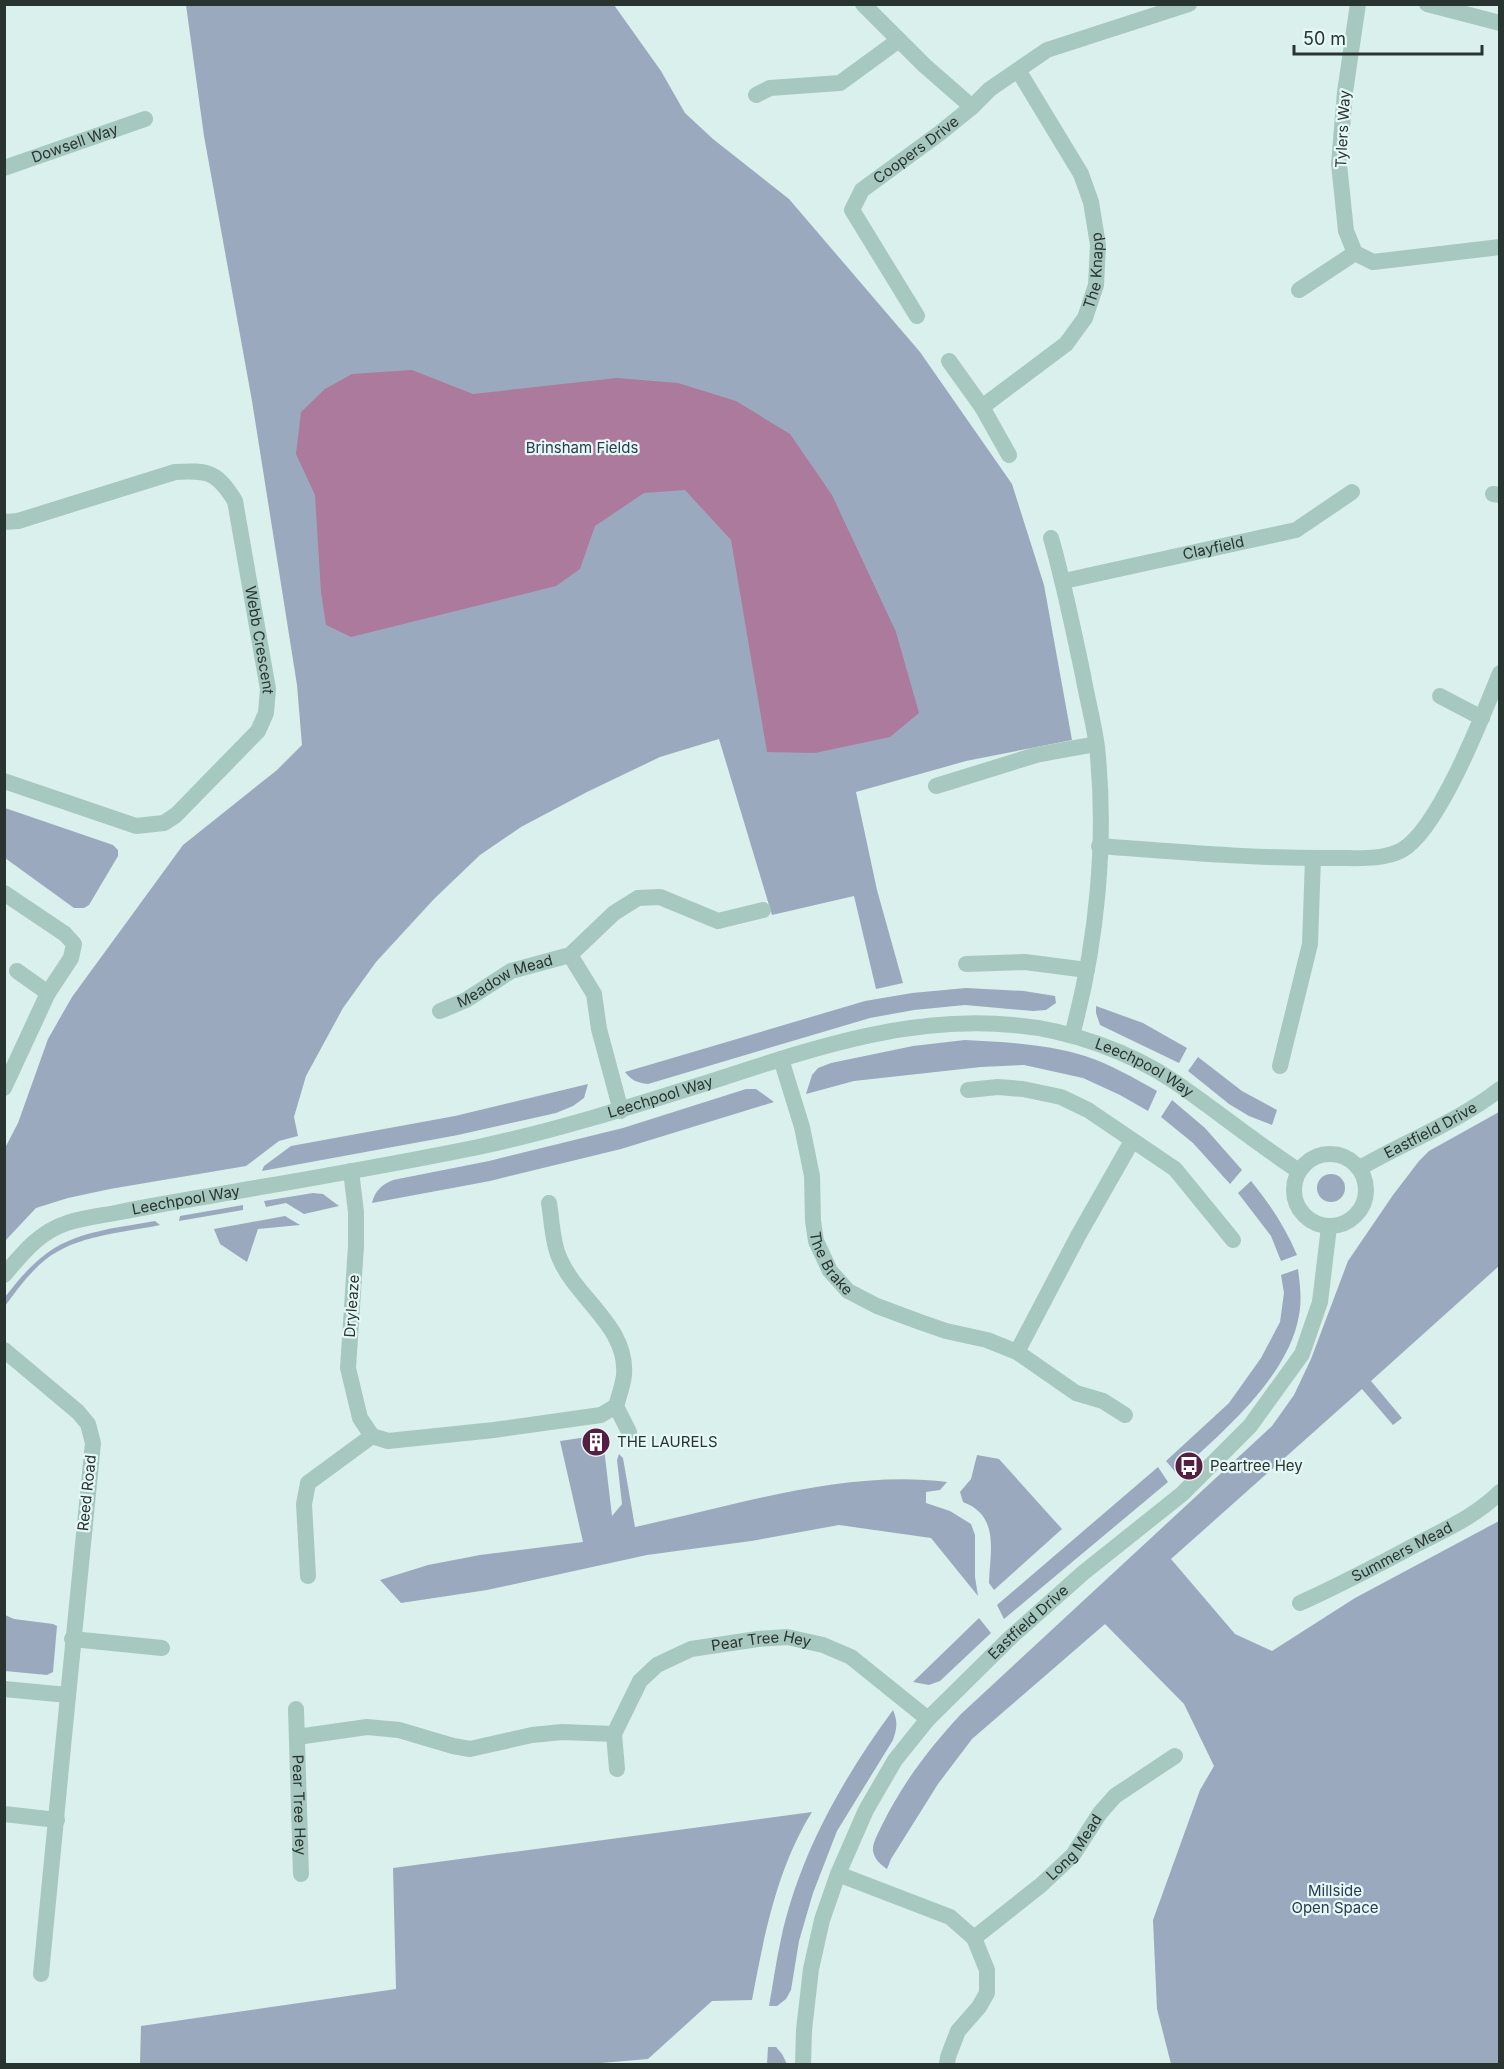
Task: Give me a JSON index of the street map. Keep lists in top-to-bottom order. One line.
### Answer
{"streets":{"street":["Tylers Way","Dowsell Way","Coopers Drive","The Knapp","Clayfield","Webb Crescent","Meadow Mead","Leechpool Way","Eastfield Drive","The Brake","Dryleaze","Reed Road","Summers Mead","Pear Tree Hey","Long Mead"]},"crossings":[["Coopers Drive","The Knapp"],["Meadow Mead","Leechpool Way"],["Leechpool Way","Eastfield Drive"],["Leechpool Way","The Brake"],["Leechpool Way","Dryleaze"],["Eastfield Drive","Pear Tree Hey"]],"parks":["Brinsham Fields","Millside Open Space"],"places":{"building":["THE LAURELS"],"bus stop":["Peartree Hey"]},"scale_bar":"50 m"}
